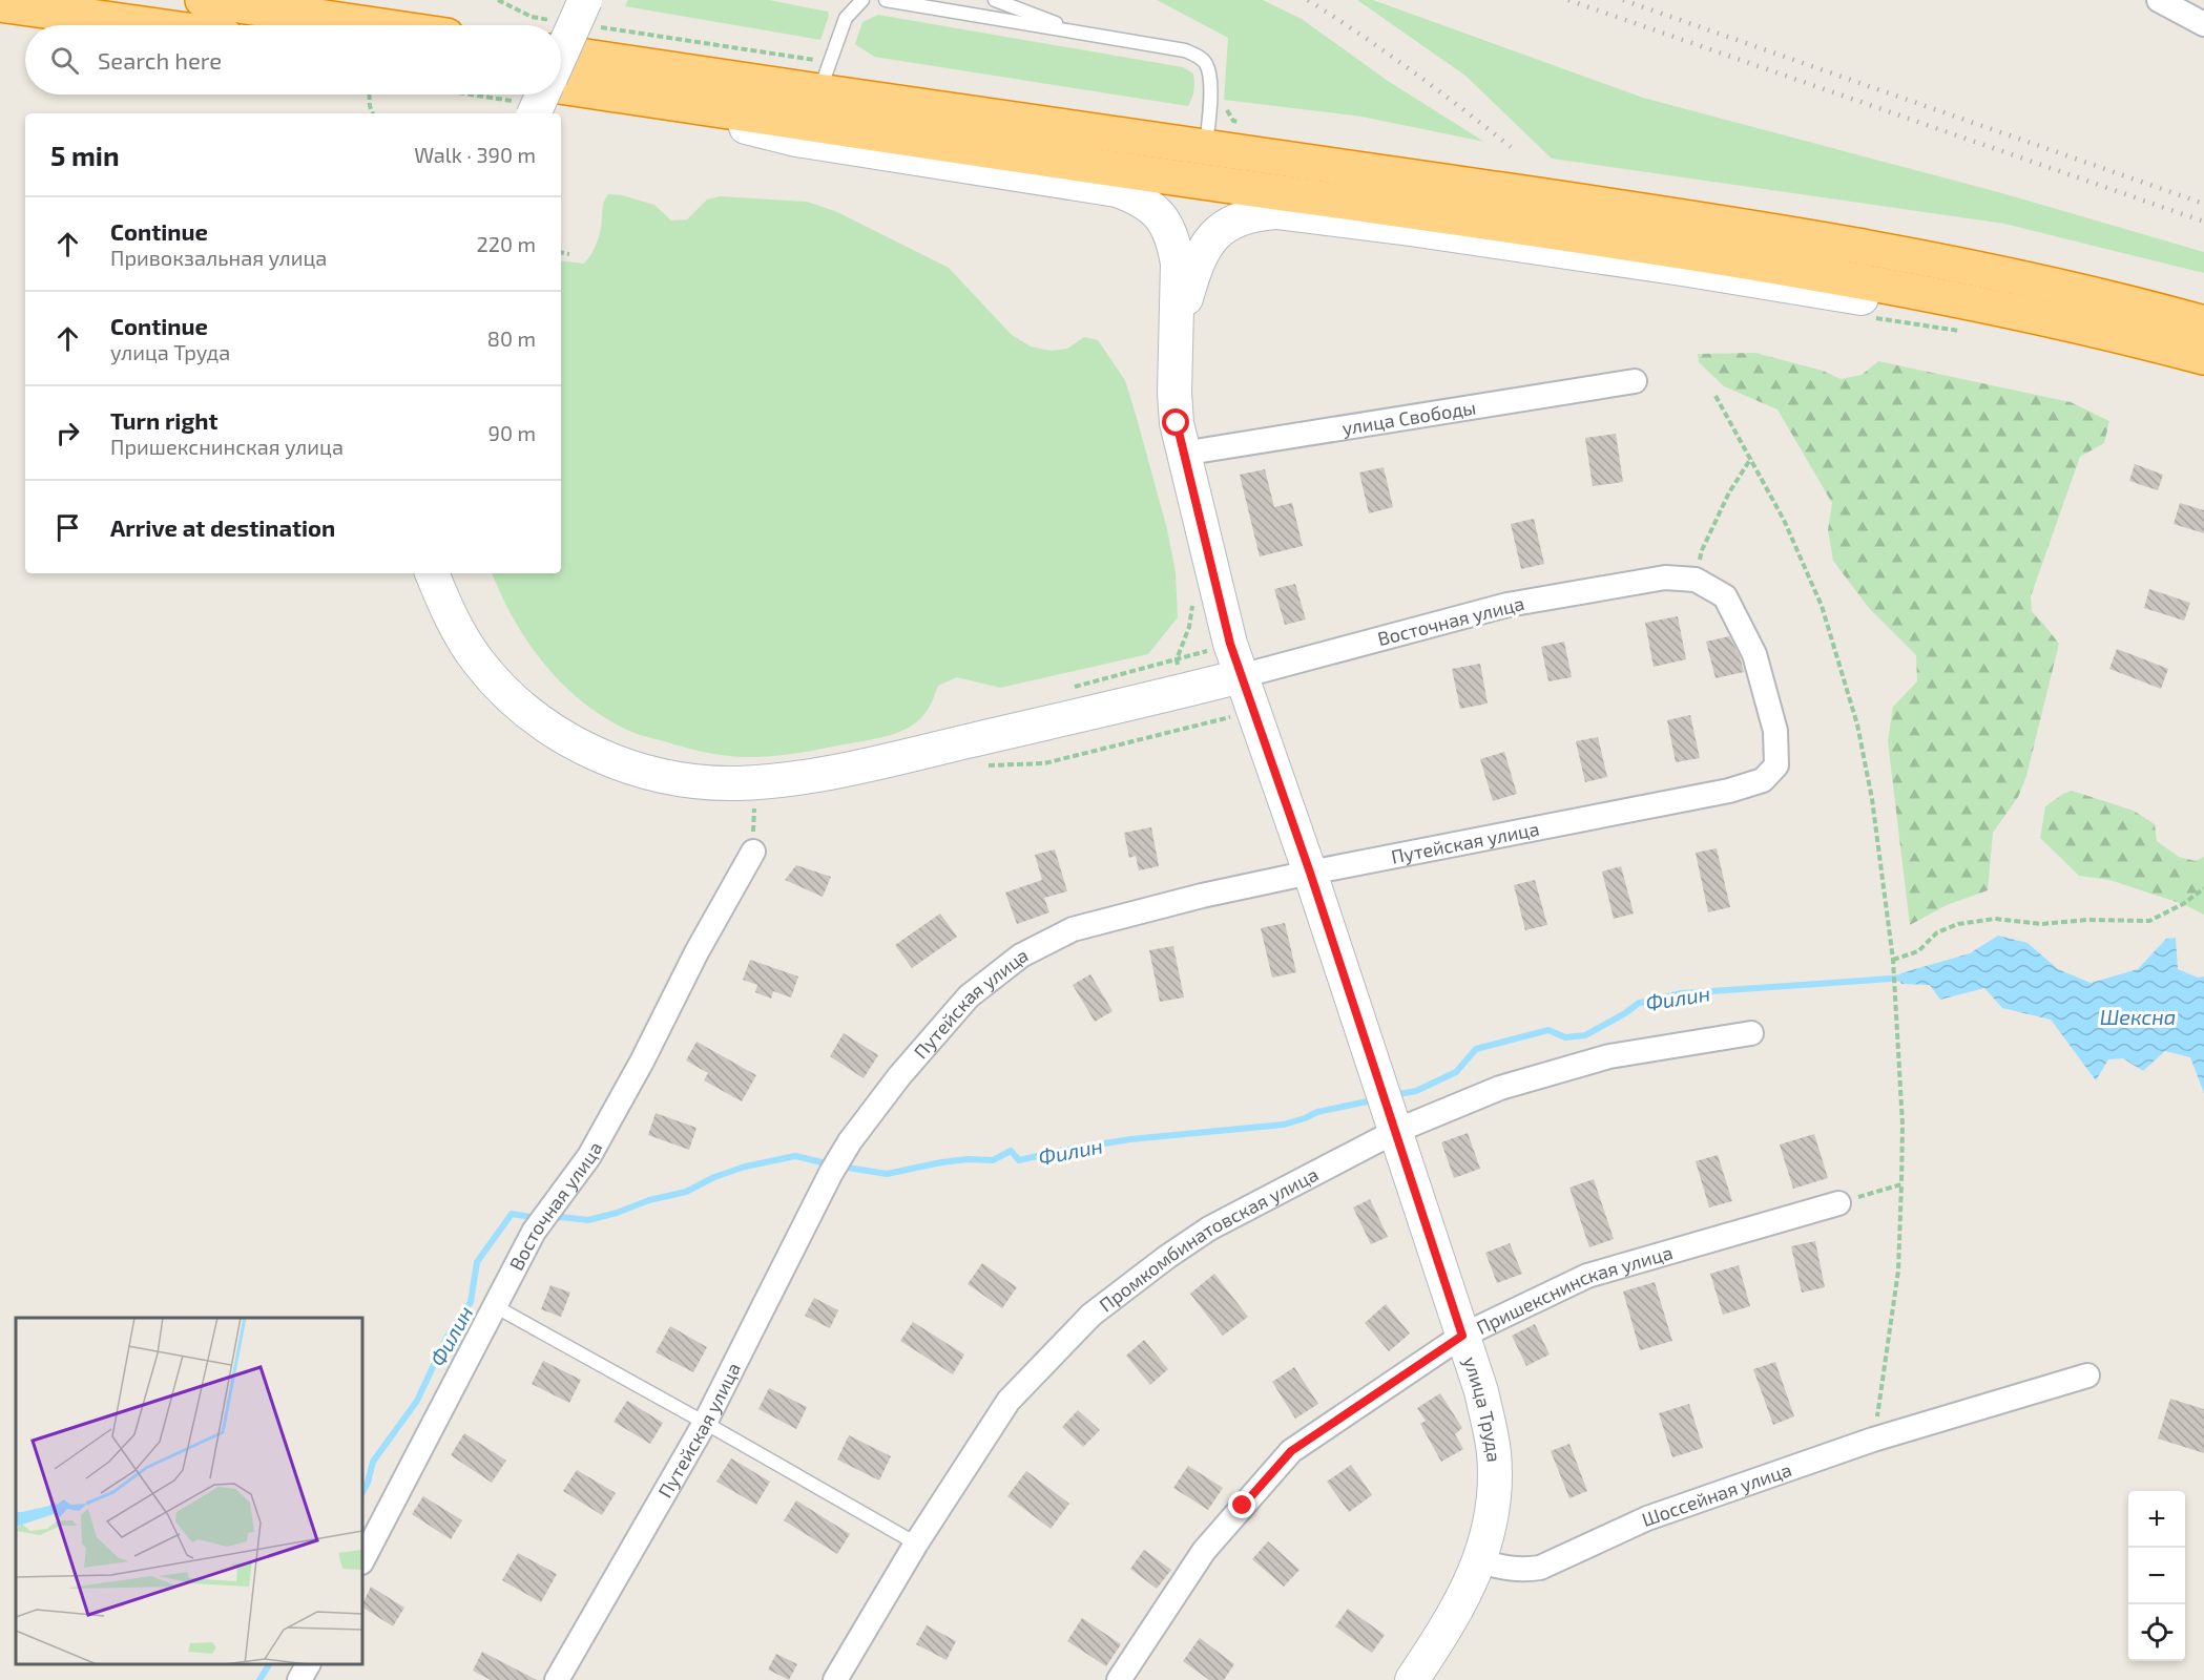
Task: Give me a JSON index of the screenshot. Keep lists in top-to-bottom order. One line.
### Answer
{"streets":{"street":["улица Свободы","Восточная улица","Путейская улица","Промкомбинатовская улица","Пришекснинская улица","улица Труда","Шоссейная улица"]},"crossings":[["улица Свободы","улица Труда"],["Восточная улица","Путейская улица"],["Восточная улица","улица Труда"],["Путейская улица","улица Труда"],["Промкомбинатовская улица","улица Труда"],["Пришекснинская улица","улица Труда"],["улица Труда","Шоссейная улица"]],"water":["Филин","Шексна"],"page":{"search":"Search here","heading":["5 min","Walk · 390 m"],"list":[["Continue","Привокзальная улица","220 m"],["Continue","улица Труда","80 m"],["Turn right","Пришекснинская улица","90 m"],"Arrive at destination"],"map_buttons":["+","−"]}}
